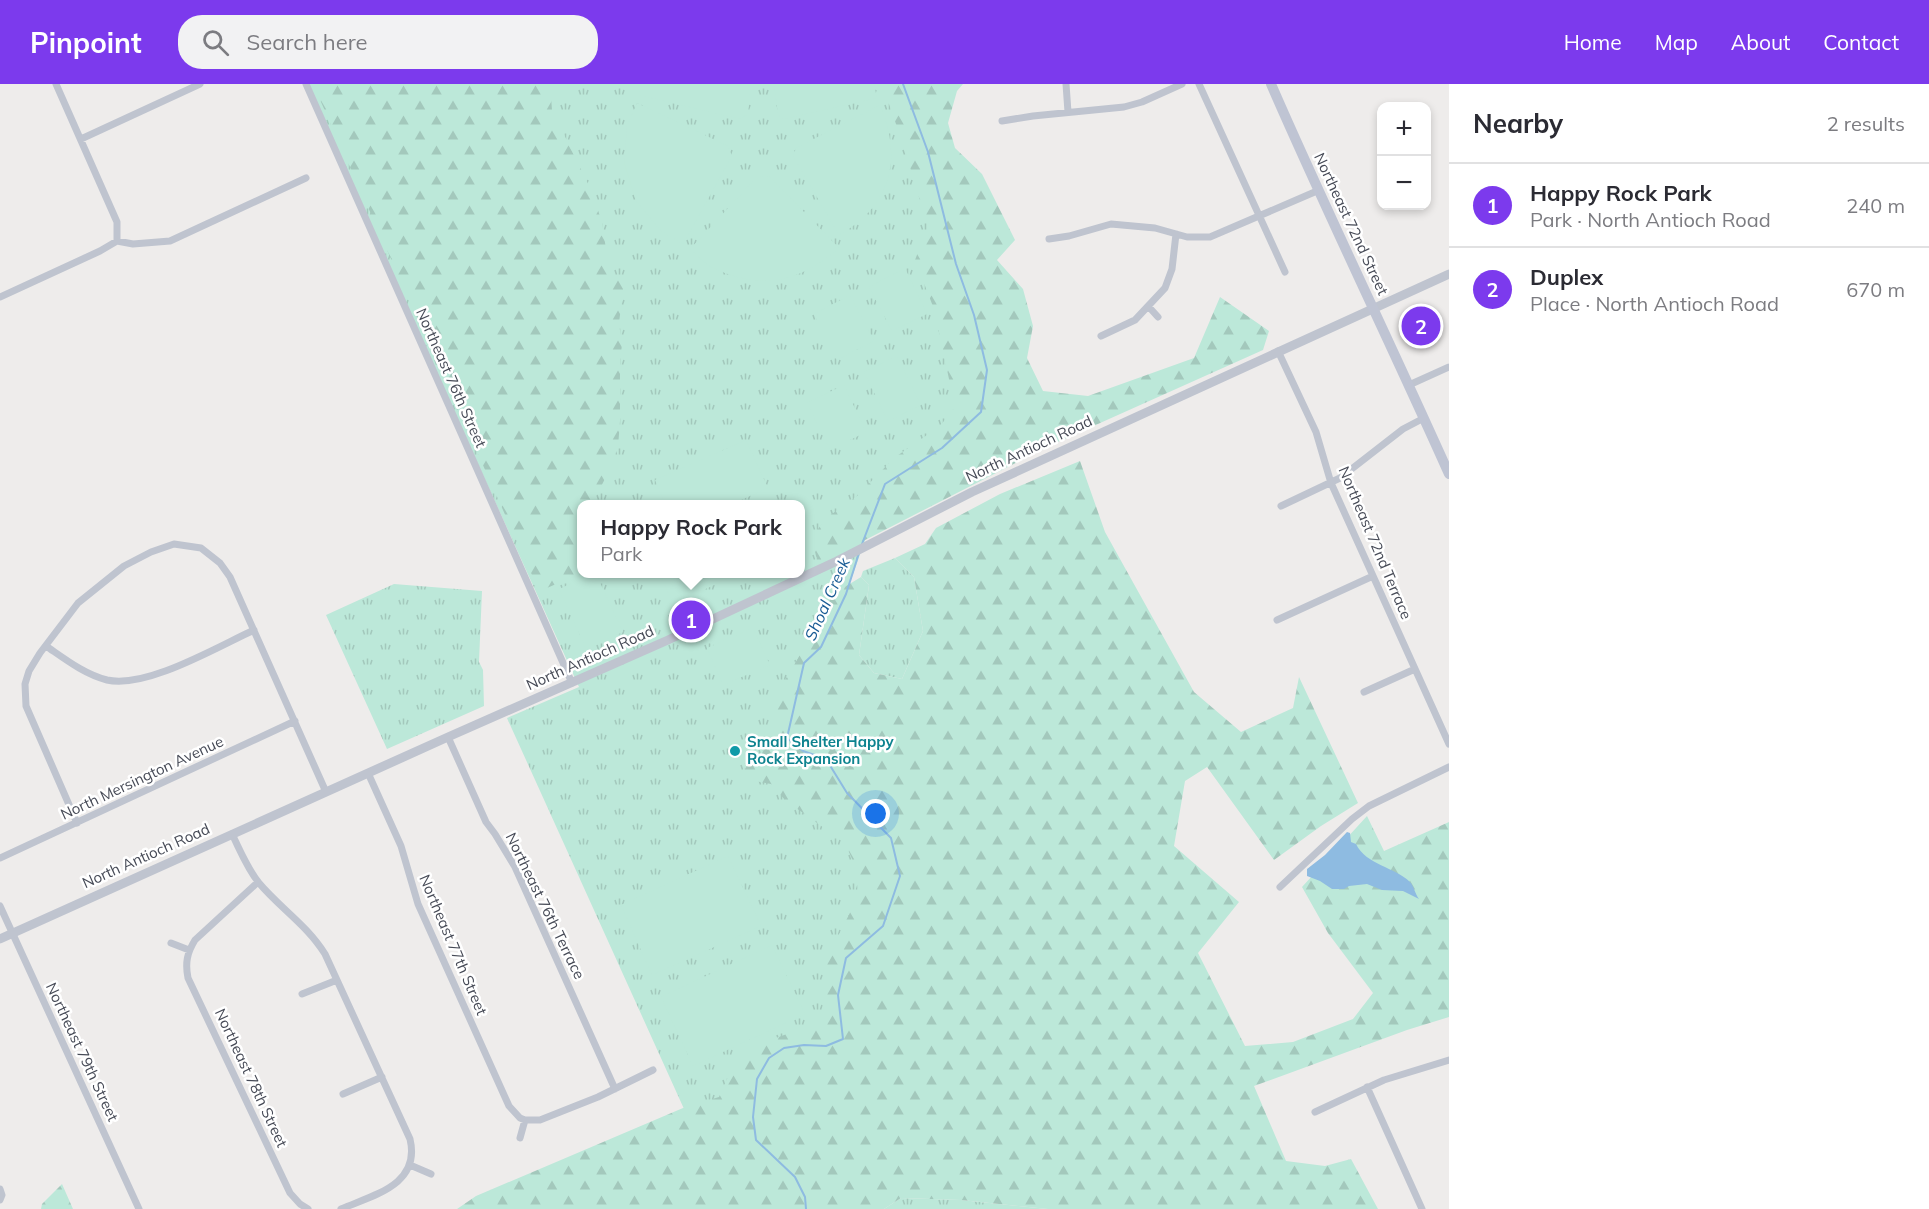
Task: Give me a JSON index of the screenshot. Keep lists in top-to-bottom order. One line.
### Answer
{"streets":{"main road":["Northeast 72nd Street"],"street":["Northeast 76th Street","North Antioch Road","Northeast 72nd Terrace","North Mersington Avenue","Northeast 76th Terrace","Northeast 77th Street","Northeast 79th Street","Northeast 78th Street"]},"crossings":[["Northeast 72nd Street","North Antioch Road"],["Northeast 76th Street","North Antioch Road"],["North Antioch Road","Northeast 72nd Terrace"],["North Antioch Road","Northeast 76th Terrace"],["North Antioch Road","Northeast 77th Street"],["North Antioch Road","Northeast 79th Street"]],"water":["Shoal Creek"],"places":["Small Shelter Happy Rock Expansion"],"page":{"header":"Pinpoint","search":"Search here","nav":["Home","Map","About","Contact"],"heading":["Nearby","2 results"],"map_buttons":["+","−"],"list":[{"mark":"1","name":"Happy Rock Park","note":"Park · North Antioch Road","value":"240 m"},{"mark":"2","name":"Duplex","note":"Place · North Antioch Road","value":"670 m"}],"pins":["2","1"],"popup":["Happy Rock Park","Park"]}}
